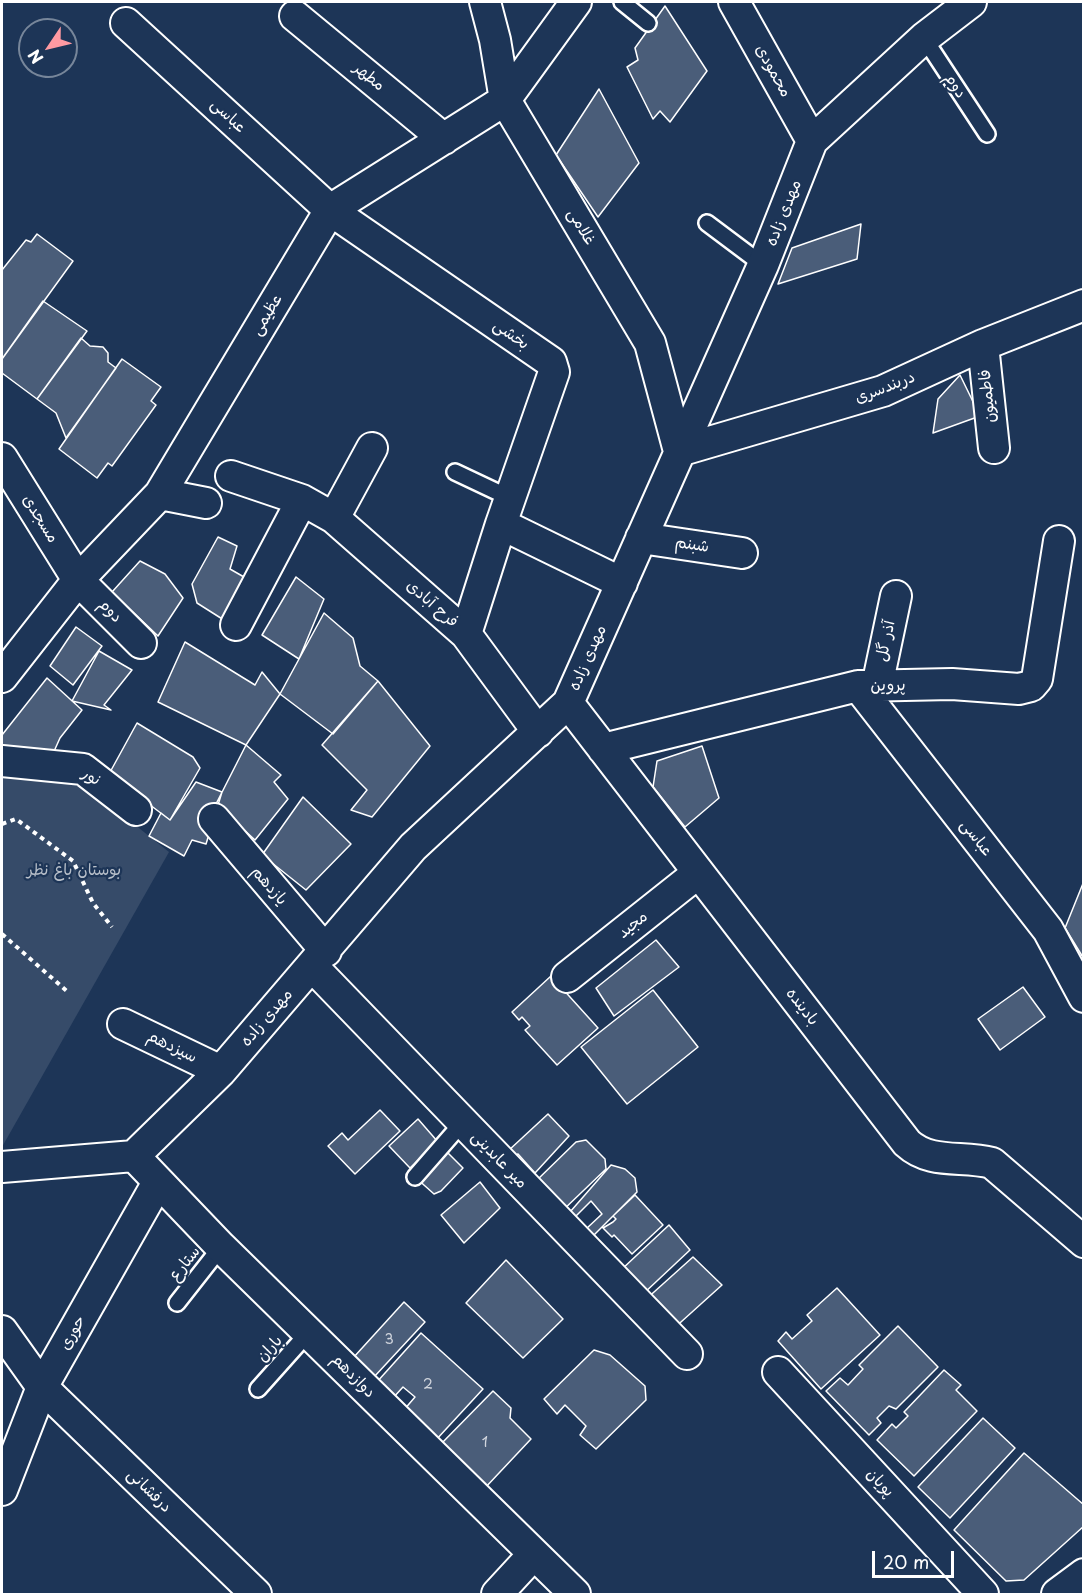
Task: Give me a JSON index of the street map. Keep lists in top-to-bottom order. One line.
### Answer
{"streets":{"street":["محمودی","مطهر","دوم","عباسی","مهدی زاده","غلامی","عظیمی","بخشی","دربندسری","فاطمیون","مسجدی","شبنم","فرح آبادی","آذر گل","پروین","نور","یازدهم","مجید","بادینده","سیزدهم","میر عابدینی","حوری","دوازدهم","پویان","درفشانی"],"lane":["ستارع","باران"]},"crossings":[["محمودی","مهدی زاده"],["مطهر","عظیمی"],["دوم","مهدی زاده"],["دوم","عظیمی"],["دوم","مسجدی"],["عباسی","عظیمی"],["عباسی","بخشی"],["عباسی","آذر گل"],["عباسی","پروین"],["مهدی زاده","غلامی"],["مهدی زاده","دربندسری"],["مهدی زاده","شبنم"],["مهدی زاده","فرح آبادی"],["مهدی زاده","یازدهم"],["مهدی زاده","بادینده"],["مهدی زاده","سیزدهم"],["مهدی زاده","میر عابدینی"],["مهدی زاده","دوازدهم"],["غلامی","عظیمی"],["غلامی","دربندسری"],["عظیمی","بخشی"],["عظیمی","مسجدی"],["بخشی","فرح آبادی"],["دربندسری","فاطمیون"],["آذر گل","پروین"],["پروین","بادینده"],["یازدهم","میر عابدینی"],["مجید","بادینده"],["ستارع","دوازدهم"],["حوری","دوازدهم"],["حوری","درفشانی"],["باران","دوازدهم"]],"parks":["بوستان باغ نظر"],"house_numbers":["3","2","1"],"scale_bar":"20 m","north":"bottom left"}
